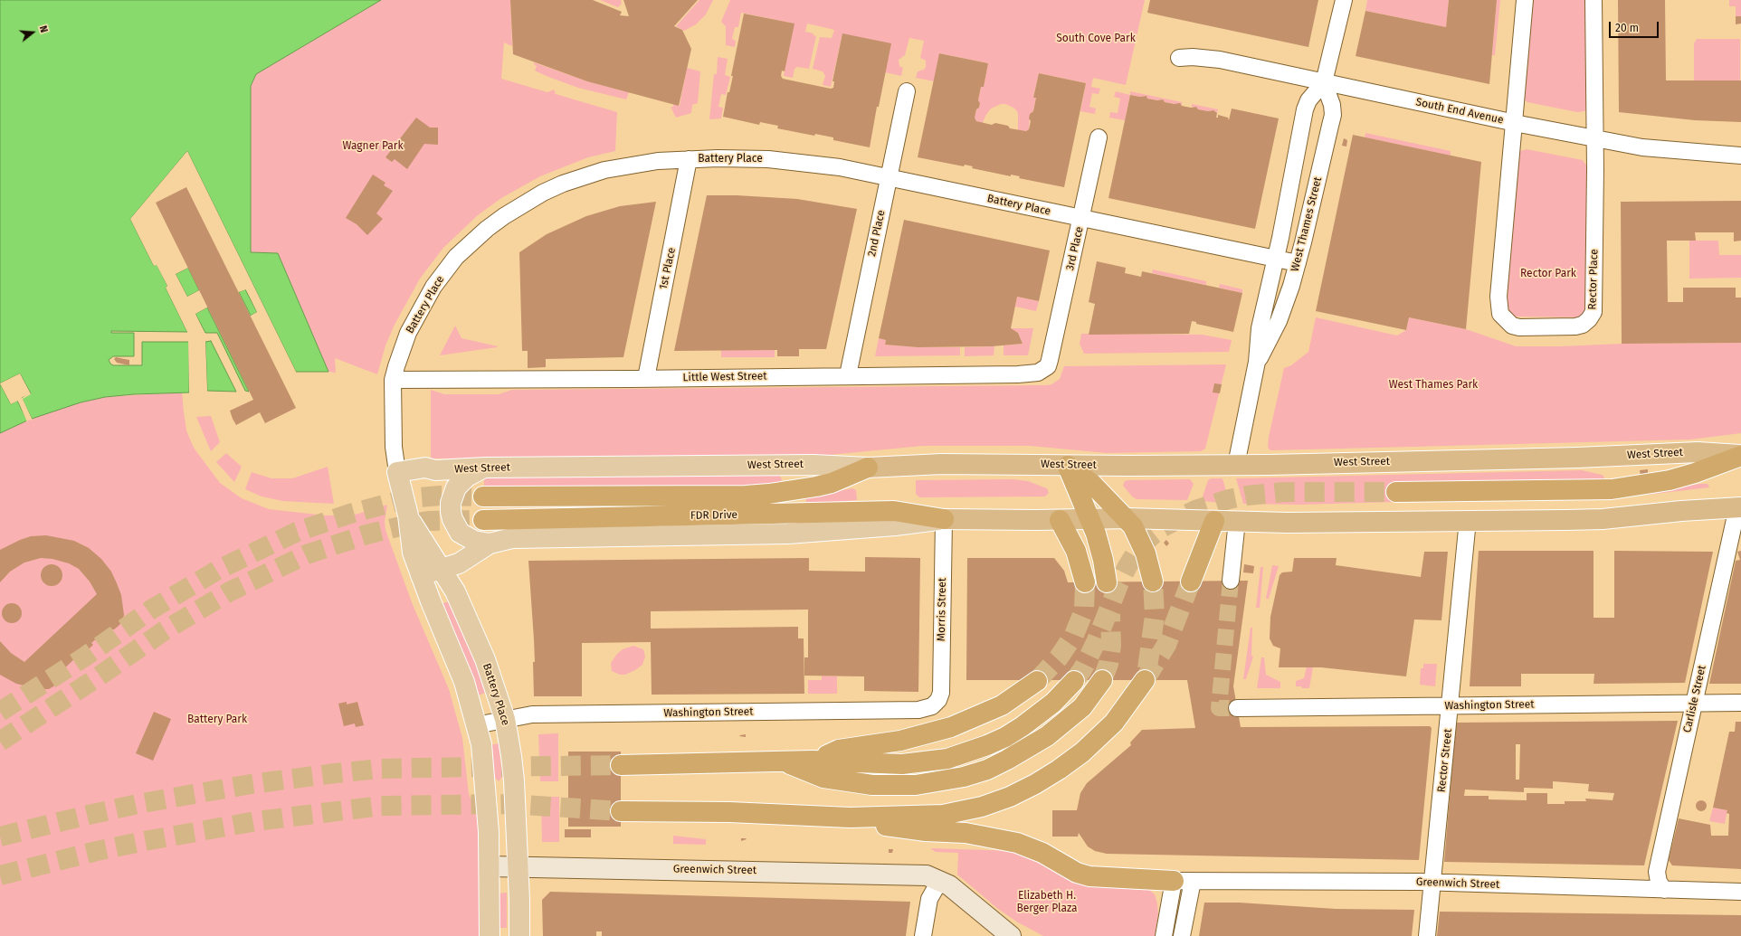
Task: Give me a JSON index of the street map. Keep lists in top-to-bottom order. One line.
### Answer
{"streets":{"highway":["West Street","FDR Drive"],"main road":["Battery Place","Greenwich Street"],"street":["South End Avenue","West Thames Street","2nd Place","3rd Place","1st Place","Rector Place","Little West Street","Morris Street","Carlisle Street","Washington Street","Rector Street"]},"crossings":[["South End Avenue","West Thames Street"],["South End Avenue","Rector Place"],["Battery Place","West Thames Street"],["Battery Place","2nd Place"],["Battery Place","3rd Place"],["Battery Place","1st Place"],["Battery Place","Little West Street"],["Battery Place","West Street"],["Battery Place","Washington Street"],["Battery Place","Greenwich Street"],["West Thames Street","West Street"],["2nd Place","Little West Street"],["3rd Place","Little West Street"],["1st Place","Little West Street"],["West Street","FDR Drive"],["FDR Drive","Morris Street"],["Morris Street","Washington Street"],["Carlisle Street","Washington Street"],["Carlisle Street","Greenwich Street"],["Washington Street","Rector Street"],["Rector Street","Greenwich Street"]],"parks":["South Cove Park","Wagner Park","Rector Park","West Thames Park","Battery Park","Elizabeth H. Berger Plaza"],"scale_bar":"20 m","north":"right"}
